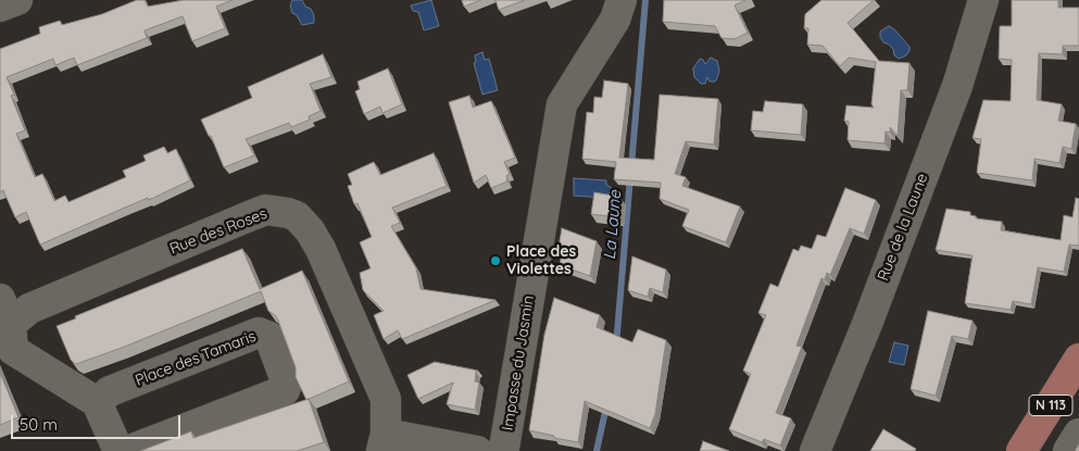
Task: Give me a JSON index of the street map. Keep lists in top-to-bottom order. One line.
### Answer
{"streets":{"main road":["N 113"],"street":["Rue de la Laune","Rue des Roses","Place des Tamaris","Impasse du Jasmin"]},"water":["La Laune"],"places":["Place des Violettes"],"scale_bar":"50 m"}
